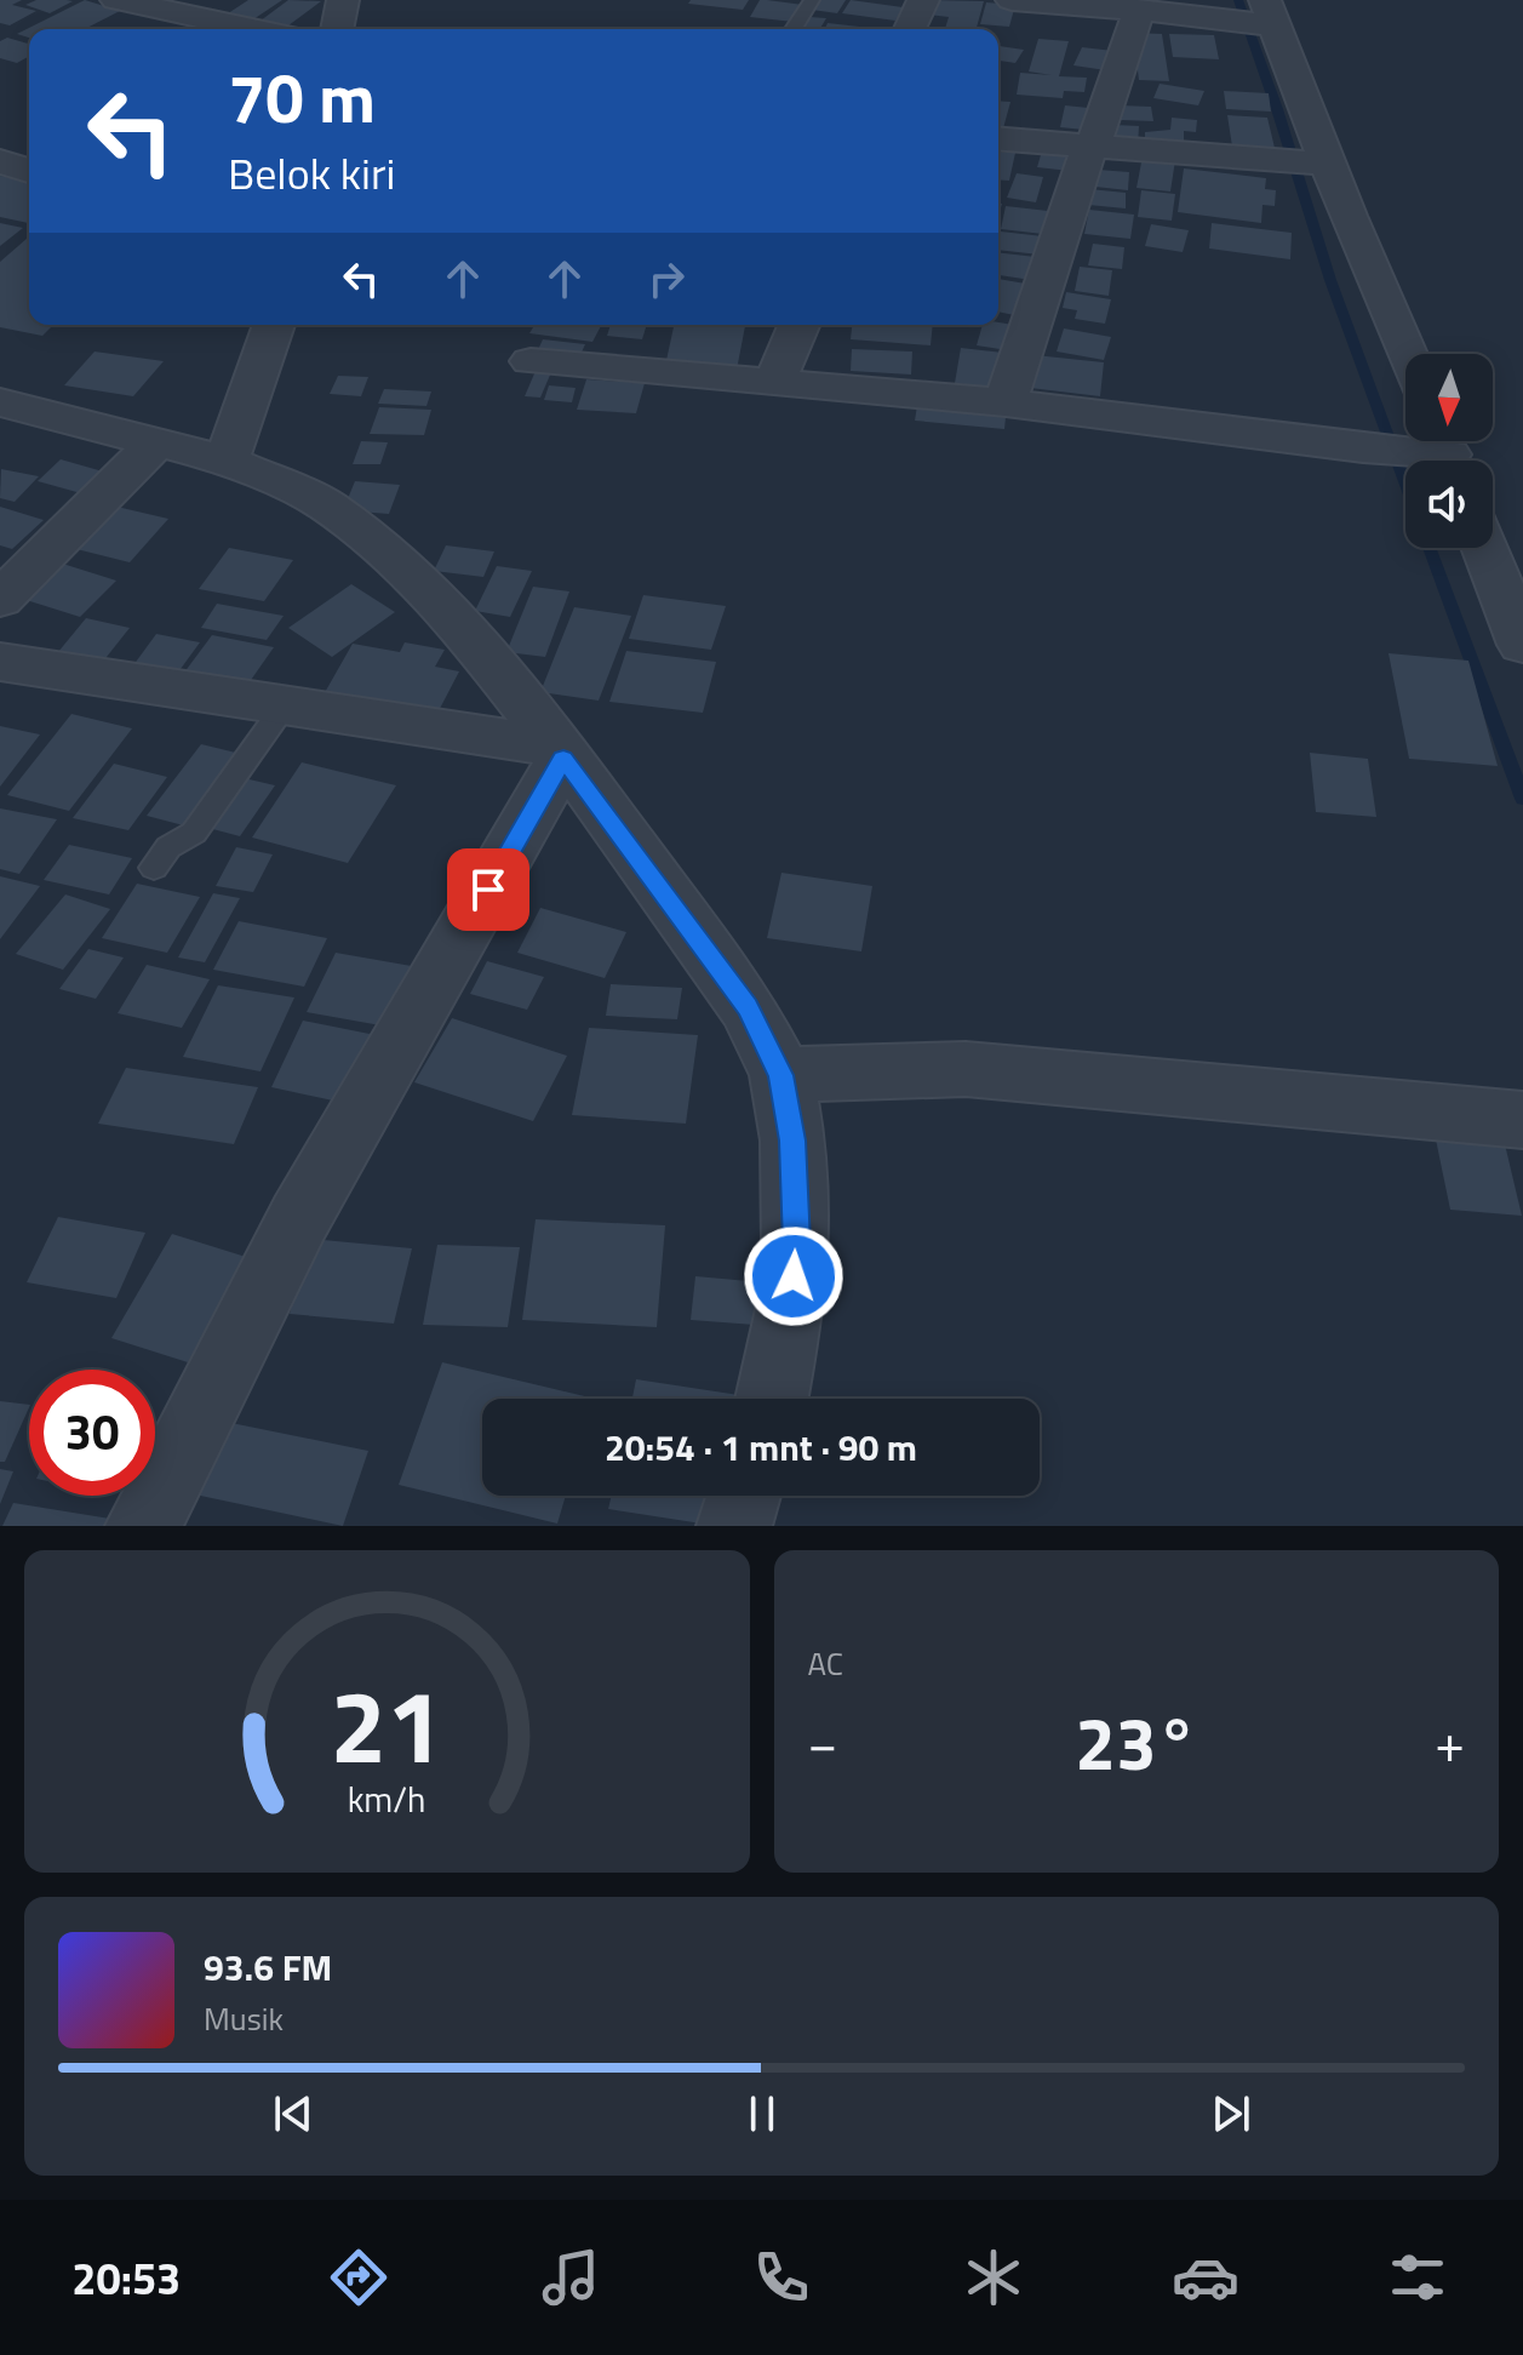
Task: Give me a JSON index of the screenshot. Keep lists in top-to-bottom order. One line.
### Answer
{"north":"bottom","page":{"turn":["70 m","Belok kiri"],"limit":"30","trip":"20:54 · 1 mnt · 90 m","tile":"AC","heat":["−","23°","+"],"song":["93.6 FM","Musik"],"tabs":"20:53","gauge":["21","km/h"]}}
